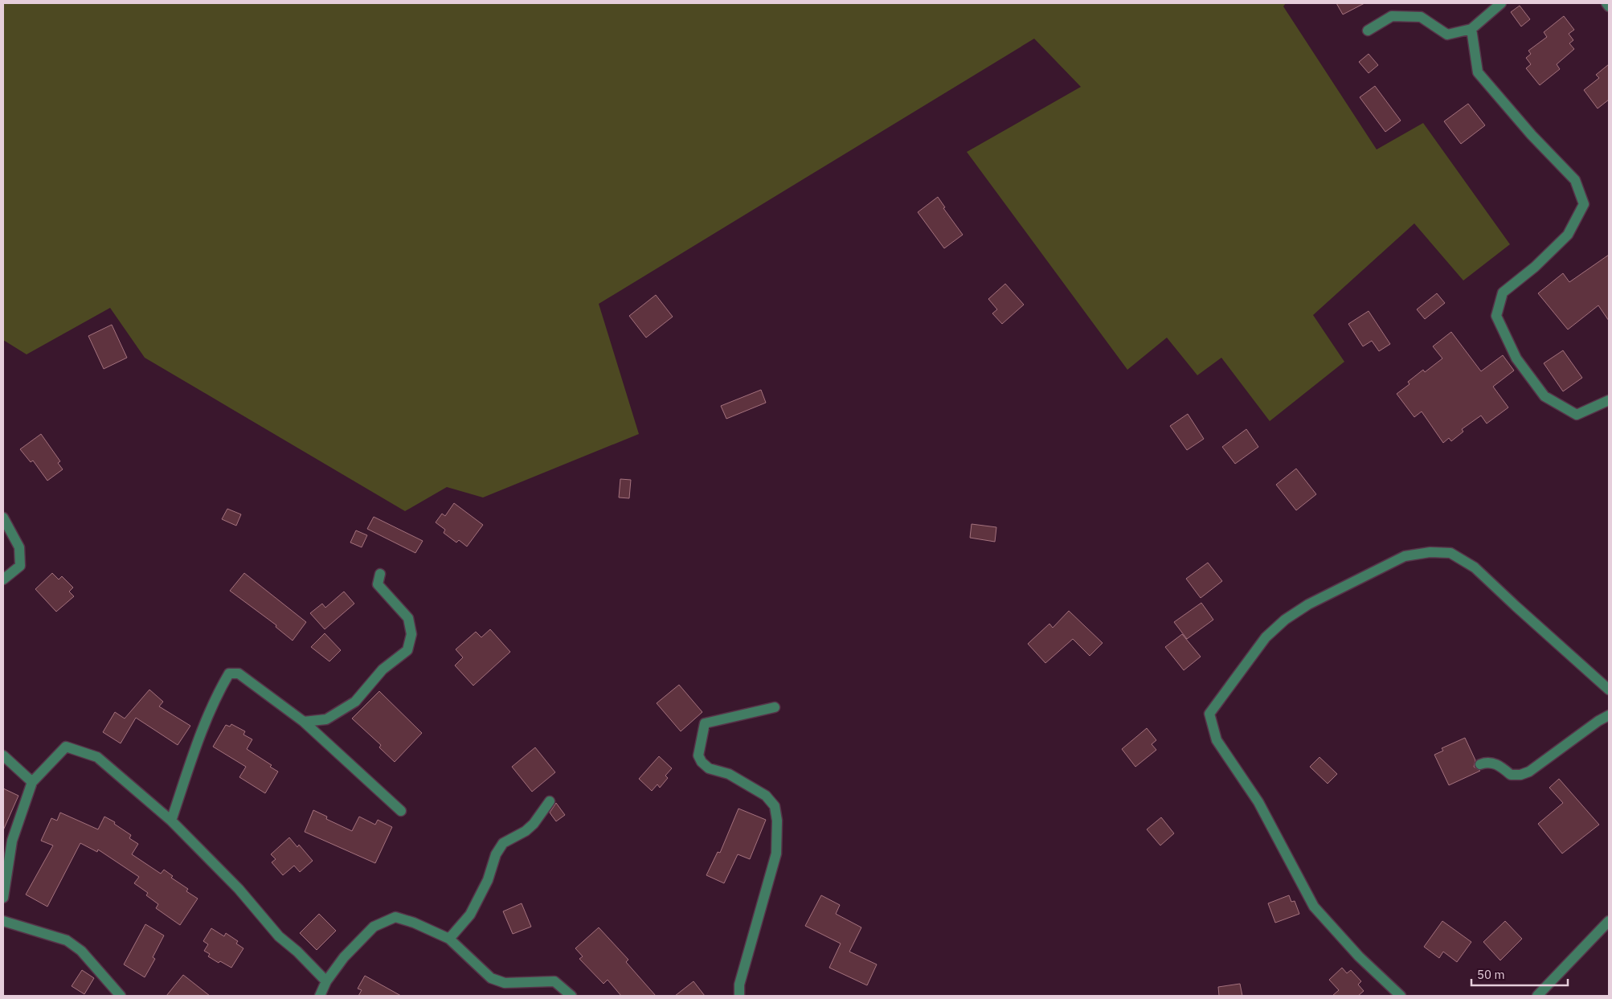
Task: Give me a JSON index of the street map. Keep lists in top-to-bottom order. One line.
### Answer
{"scale_bar":"50 m"}
